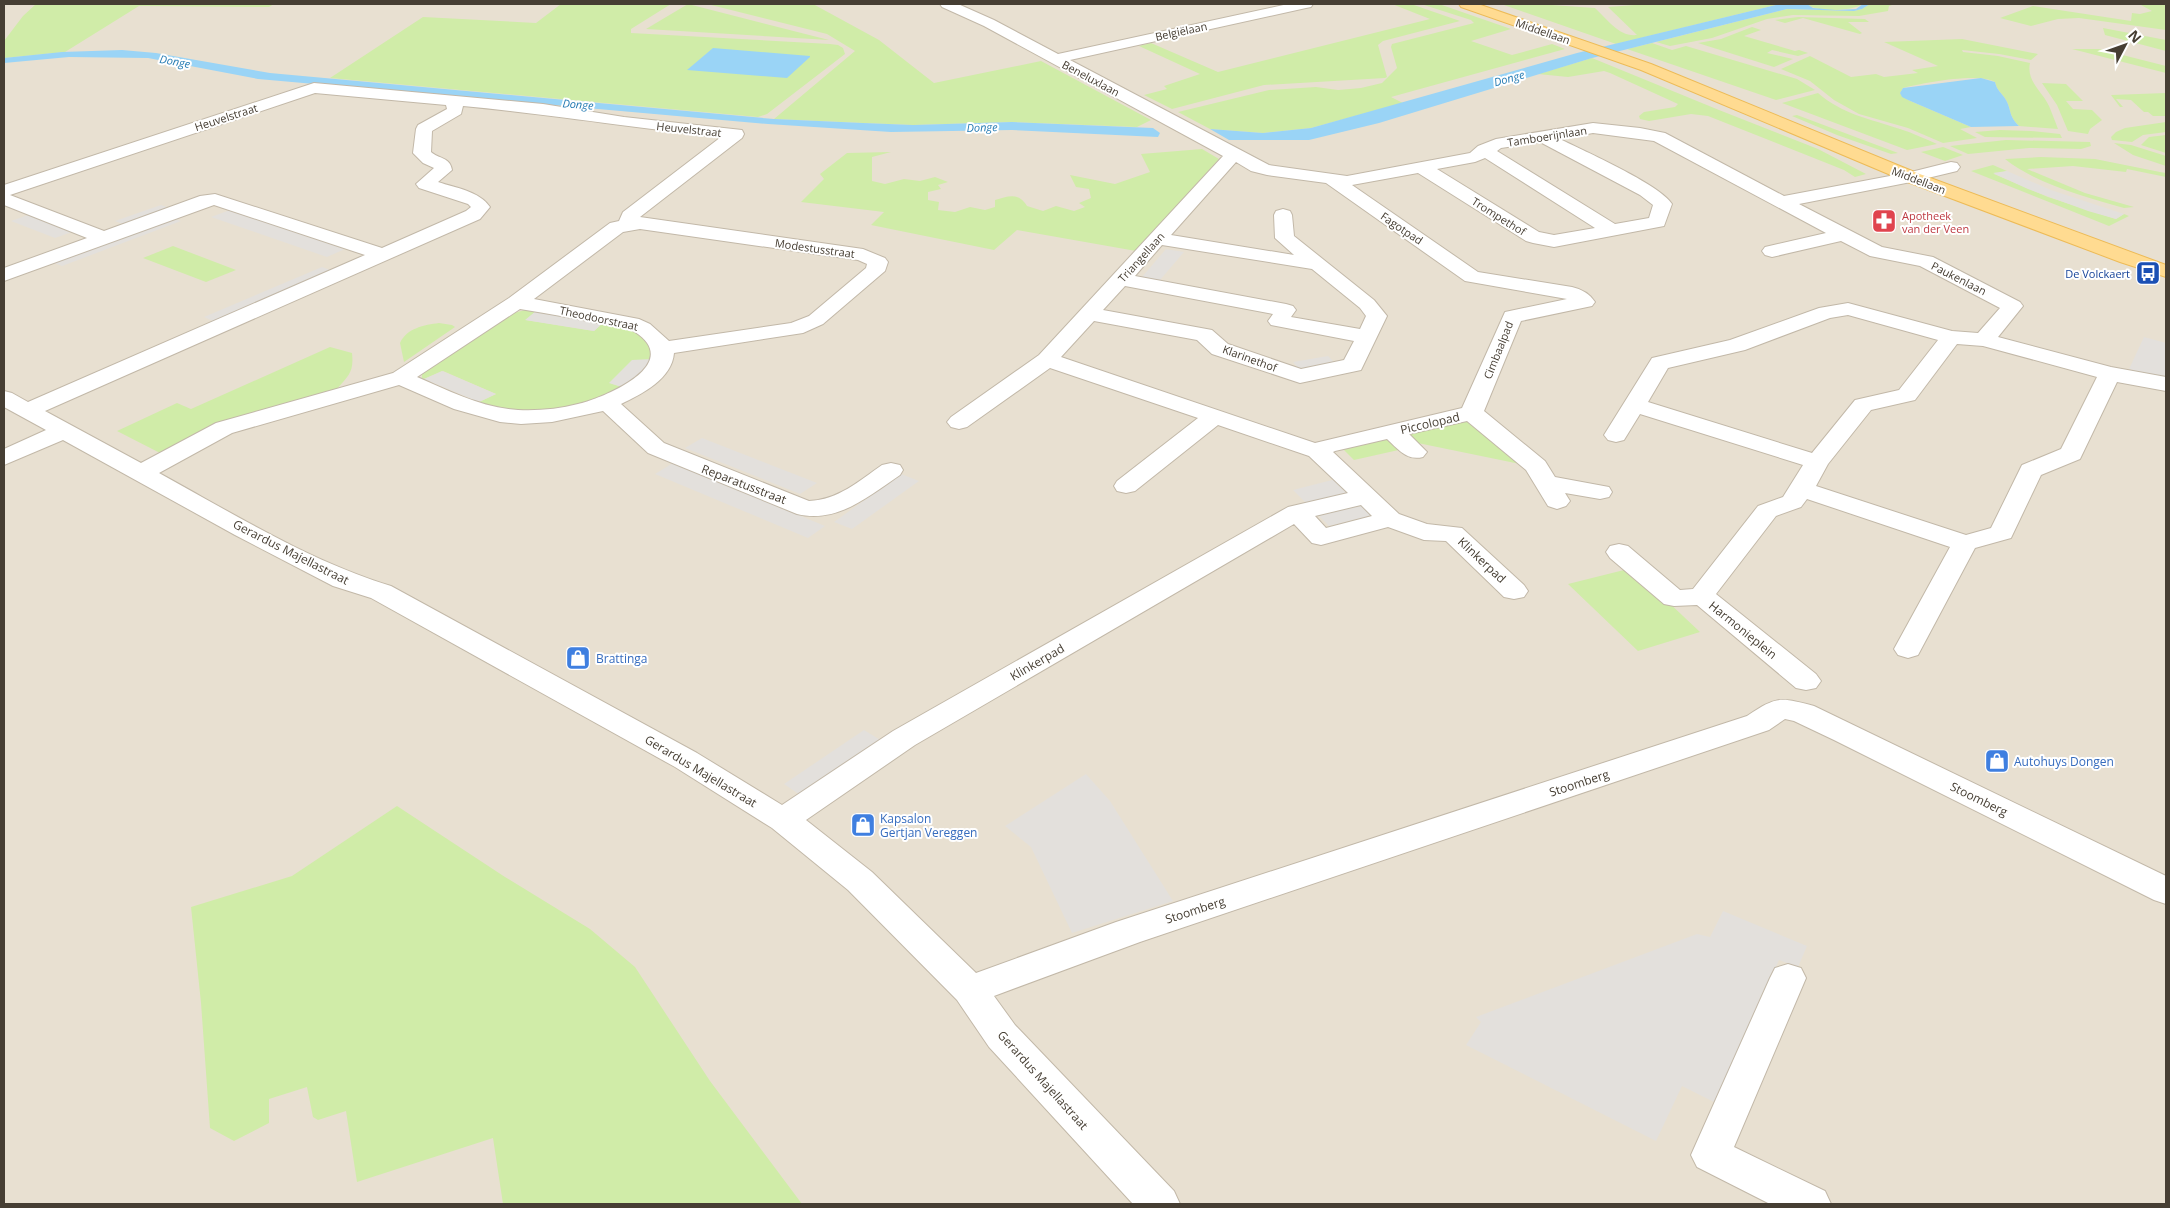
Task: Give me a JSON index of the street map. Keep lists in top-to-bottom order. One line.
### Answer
{"streets":{"main road":["Middellaan"],"street":["Belgiëlaan","Beneluxlaan","Heuvelstraat","Tamboerijnlaan","Trompethof","Fagotpad","Modestusstraat","Triangellaan","Paukenlaan","Theodoorstraat","Cimbaalpad","Klarinethof","Piccolopad","Reparatusstraat","Gerardus Majellastraat","Klinkerpad","Harmonieplein","Stoomberg"]},"crossings":[["Belgiëlaan","Beneluxlaan"],["Beneluxlaan","Tamboerijnlaan"],["Beneluxlaan","Triangellaan"],["Heuvelstraat","Modestusstraat"],["Heuvelstraat","Theodoorstraat"],["Tamboerijnlaan","Trompethof"],["Tamboerijnlaan","Fagotpad"],["Tamboerijnlaan","Triangellaan"],["Tamboerijnlaan","Paukenlaan"],["Fagotpad","Cimbaalpad"],["Modestusstraat","Theodoorstraat"],["Triangellaan","Klarinethof"],["Cimbaalpad","Piccolopad"],["Piccolopad","Klinkerpad"],["Gerardus Majellastraat","Klinkerpad"],["Gerardus Majellastraat","Stoomberg"]],"water":["Donge"],"places":{"pharmacy":["Apotheek van der Veen"],"bus stop":["De Volckaert"],"shop":["Brattinga","Autohuys Dongen","Kapsalon Gertjan Vereggen"]},"north":"top right"}
